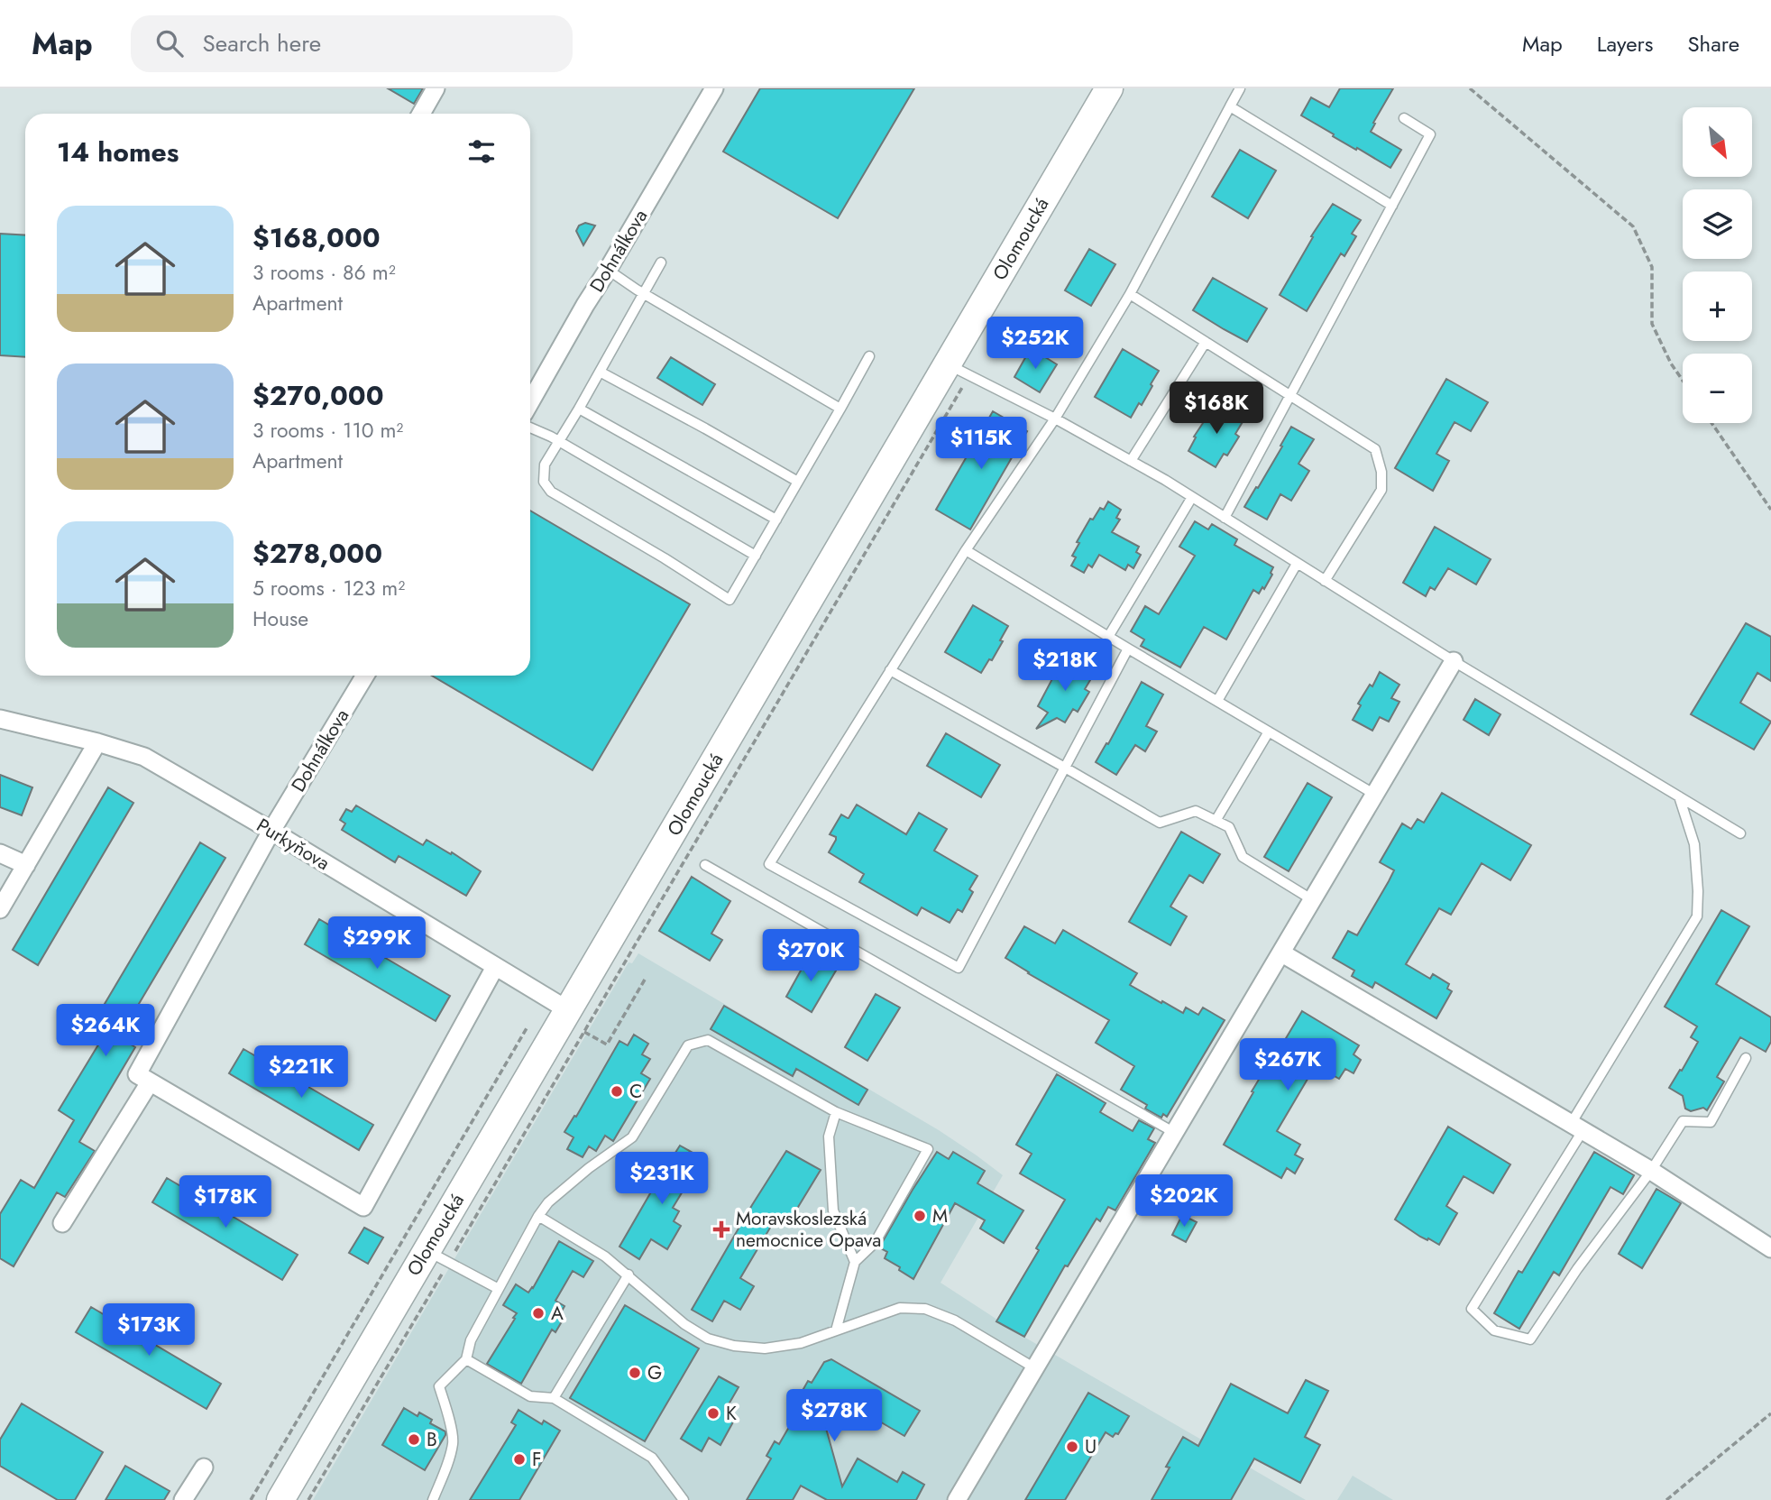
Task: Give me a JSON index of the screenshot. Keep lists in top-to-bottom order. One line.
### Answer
{"streets":{"main road":["Olomoucká"],"street":["Dohnálkova","Purkyňova"]},"crossings":[["Olomoucká","Purkyňova"],["Dohnálkova","Purkyňova"]],"places":{"other":["C","M","A","G","K","B","U","F"],"health":["Moravskoslezská nemocnice Opava"]},"north":"bottom right","page":{"header":"Map","search":"Search here","nav":["Map","Layers","Share"],"map_buttons":["+","−"],"heading":"14 homes","list":[{"name":"$168,000","note":"3 rooms · 86 m² · Apartment"},{"name":"$270,000","note":"3 rooms · 110 m² · Apartment"},{"name":"$278,000","note":"5 rooms · 123 m² · House"}],"price":["$252K","$168K","$115K","$218K","$299K","$270K","$264K","$267K","$221K","$231K","$202K","$178K","$173K","$278K"]}}
